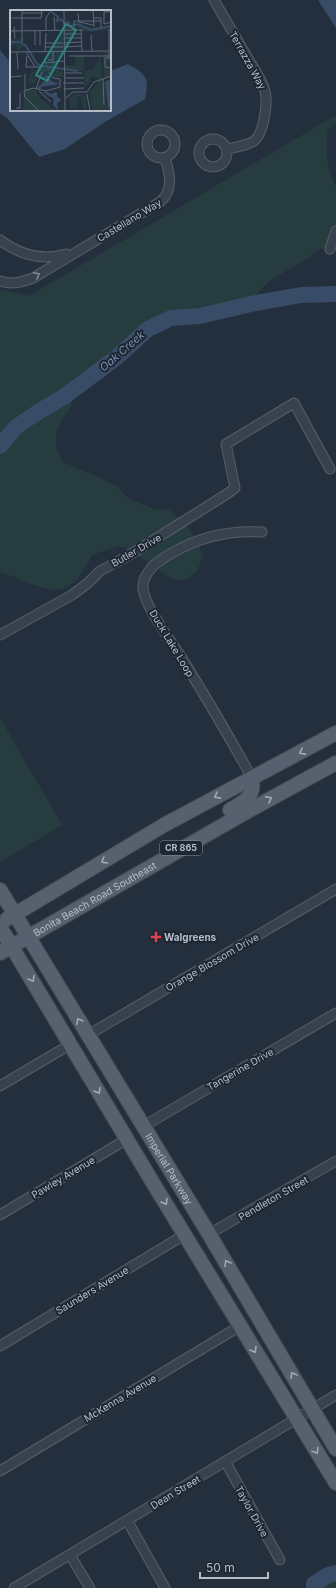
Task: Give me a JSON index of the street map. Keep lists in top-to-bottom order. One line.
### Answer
{"streets":{"main road":["CR 865","Bonita Beach Road Southeast","Imperial Parkway"],"street":["Terrazza Way","Castellano Way","Butler Drive","Duck Lake Loop","Orange Blossom Drive","Tangerine Drive","Pawley Avenue","Pendleton Street","Saunders Avenue","McKenna Avenue","Dean Street","Taylor Drive"]},"crossings":[["Duck Lake Loop","CR 865"],["CR 865","Imperial Parkway"],["Bonita Beach Road Southeast","Imperial Parkway"],["Orange Blossom Drive","Imperial Parkway"],["Tangerine Drive","Imperial Parkway"],["Imperial Parkway","Pendleton Street"],["Imperial Parkway","Dean Street"],["Dean Street","Taylor Drive"]],"water":["Oak Creek"],"places":{"health":["Walgreens"]},"scale_bar":"50 m"}
